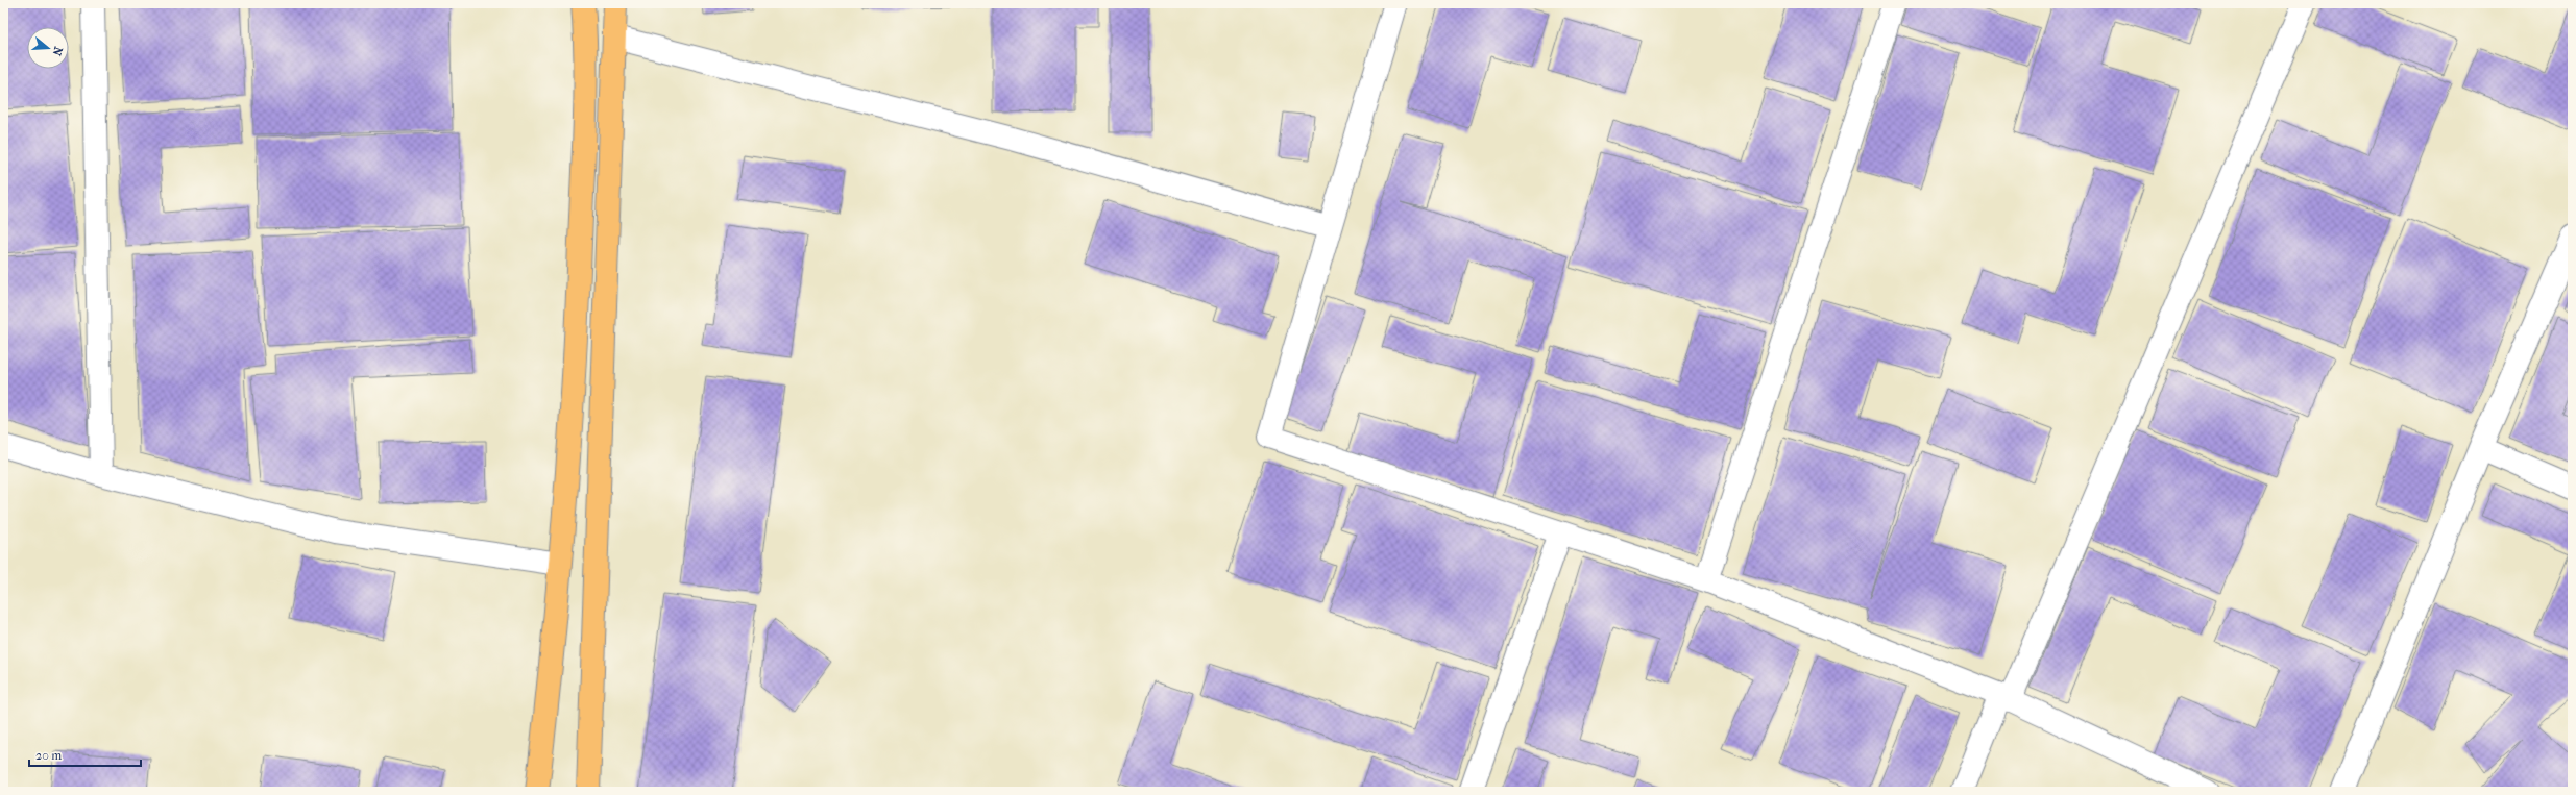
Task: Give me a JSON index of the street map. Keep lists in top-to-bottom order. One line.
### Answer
{"scale_bar":"20 m","north":"right"}
